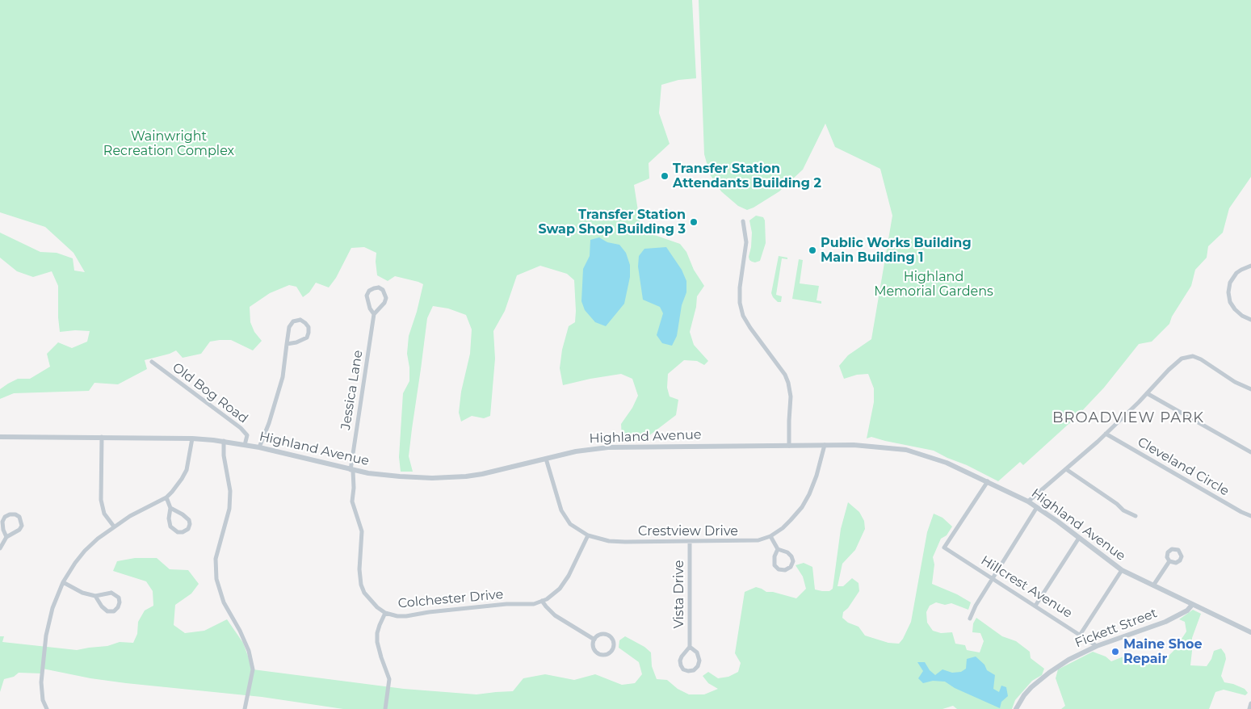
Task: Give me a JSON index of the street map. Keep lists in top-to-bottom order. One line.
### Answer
{"streets":{"street":["Jessica Lane","Old Bog Road","Highland Avenue","Cleveland Circle","Crestview Drive","Hillcrest Avenue","Vista Drive","Colchester Drive","Fickett Street"]},"crossings":[["Jessica Lane","Highland Avenue"],["Jessica Lane","Colchester Drive"],["Old Bog Road","Highland Avenue"],["Highland Avenue","Crestview Drive"],["Highland Avenue","Hillcrest Avenue"],["Highland Avenue","Fickett Street"],["Crestview Drive","Vista Drive"],["Crestview Drive","Colchester Drive"],["Hillcrest Avenue","Fickett Street"]],"districts":["BROADVIEW PARK"],"parks":["Wainwright Recreation Complex","Highland Memorial Gardens"],"places":["Transfer Station Attendants Building 2","Transfer Station Swap Shop Building 3","Public Works Building Main Building 1","Maine Shoe Repair"]}
